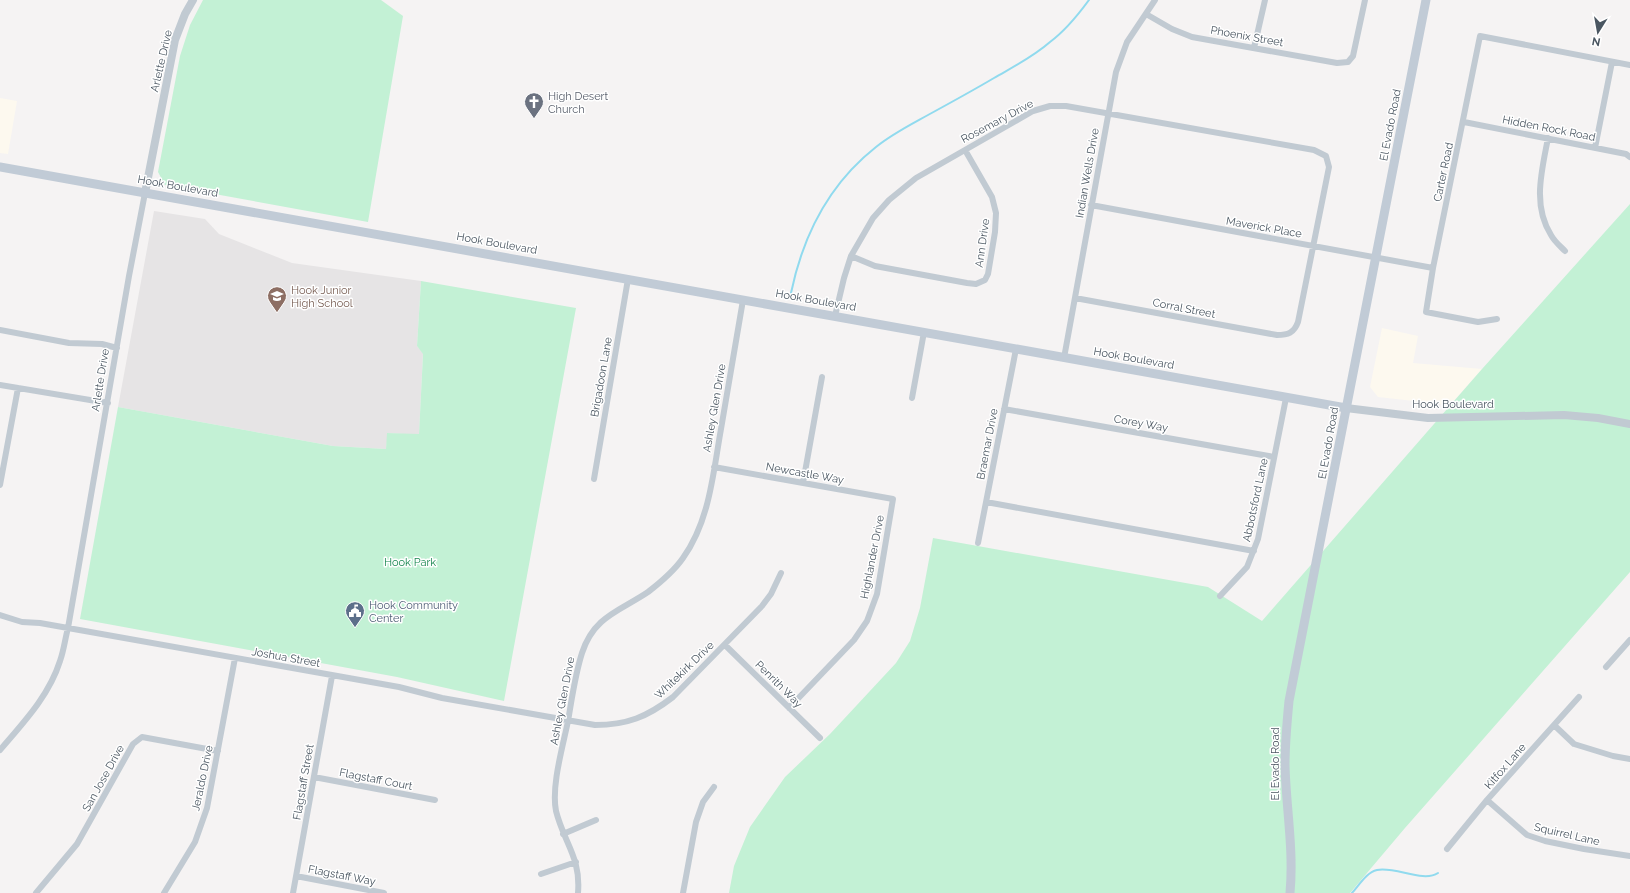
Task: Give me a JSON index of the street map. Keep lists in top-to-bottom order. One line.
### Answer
{"streets":{"main road":["El Evado Road","Hook Boulevard"],"street":["Phoenix Street","Arlette Drive","Rosemary Drive","Hidden Rock Road","Carter Road","Indian Wells Drive","Maverick Place","Ann Drive","Corral Street","Brigadoon Lane","Ashley Glen Drive","Corey Way","Braemar Drive","Newcastle Way","Abbotsford Lane","Highlander Drive","Joshua Street","Whitekirk Drive","Penrith Way","Kitfox Lane","San Jose Drive","Jeraldo Drive","Flagstaff Court","Flagstaff Street","Squirrel Lane","Flagstaff Way"]},"crossings":[["Phoenix Street","Indian Wells Drive"],["Arlette Drive","Hook Boulevard"],["Arlette Drive","Joshua Street"],["Rosemary Drive","Indian Wells Drive"],["Rosemary Drive","Hook Boulevard"],["Rosemary Drive","Maverick Place"],["Rosemary Drive","Ann Drive"],["Rosemary Drive","Corral Street"],["El Evado Road","Hook Boulevard"],["El Evado Road","Maverick Place"],["Hidden Rock Road","Carter Road"],["Carter Road","Maverick Place"],["Indian Wells Drive","Hook Boulevard"],["Indian Wells Drive","Maverick Place"],["Indian Wells Drive","Corral Street"],["Hook Boulevard","Brigadoon Lane"],["Hook Boulevard","Ashley Glen Drive"],["Hook Boulevard","Braemar Drive"],["Hook Boulevard","Abbotsford Lane"],["Maverick Place","Corral Street"],["Ashley Glen Drive","Newcastle Way"],["Ashley Glen Drive","Joshua Street"],["Ashley Glen Drive","Whitekirk Drive"],["Corey Way","Braemar Drive"],["Corey Way","Abbotsford Lane"],["Newcastle Way","Highlander Drive"],["Highlander Drive","Penrith Way"],["Joshua Street","Whitekirk Drive"],["Joshua Street","Jeraldo Drive"],["Joshua Street","Flagstaff Street"],["Whitekirk Drive","Penrith Way"],["Kitfox Lane","Squirrel Lane"],["San Jose Drive","Jeraldo Drive"],["Flagstaff Court","Flagstaff Street"],["Flagstaff Street","Flagstaff Way"]],"parks":["Hook Park"],"places":{"church":["High Desert Church"],"school or university":["Hook Junior High School"],"public building":["Hook Community Center"]},"north":"bottom"}
